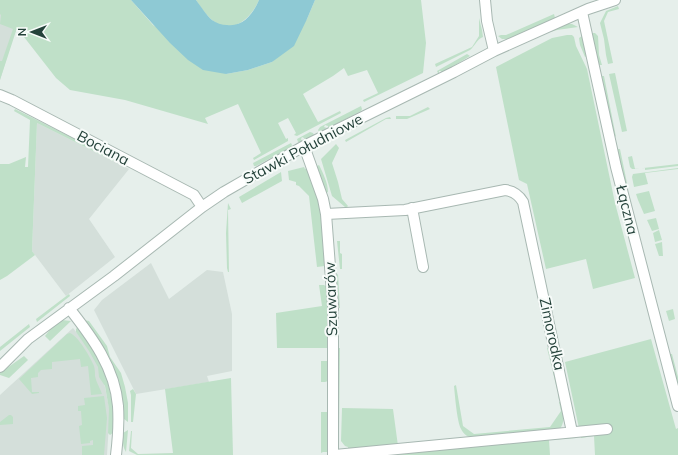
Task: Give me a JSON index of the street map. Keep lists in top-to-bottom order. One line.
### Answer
{"streets":{"street":["Bociana","Stawki Południowe","Łączna","Szuwarów","Zimorodka"]},"crossings":[["Bociana","Stawki Południowe"],["Stawki Południowe","Łączna"],["Stawki Południowe","Szuwarów"],["Szuwarów","Zimorodka"]],"north":"left"}
